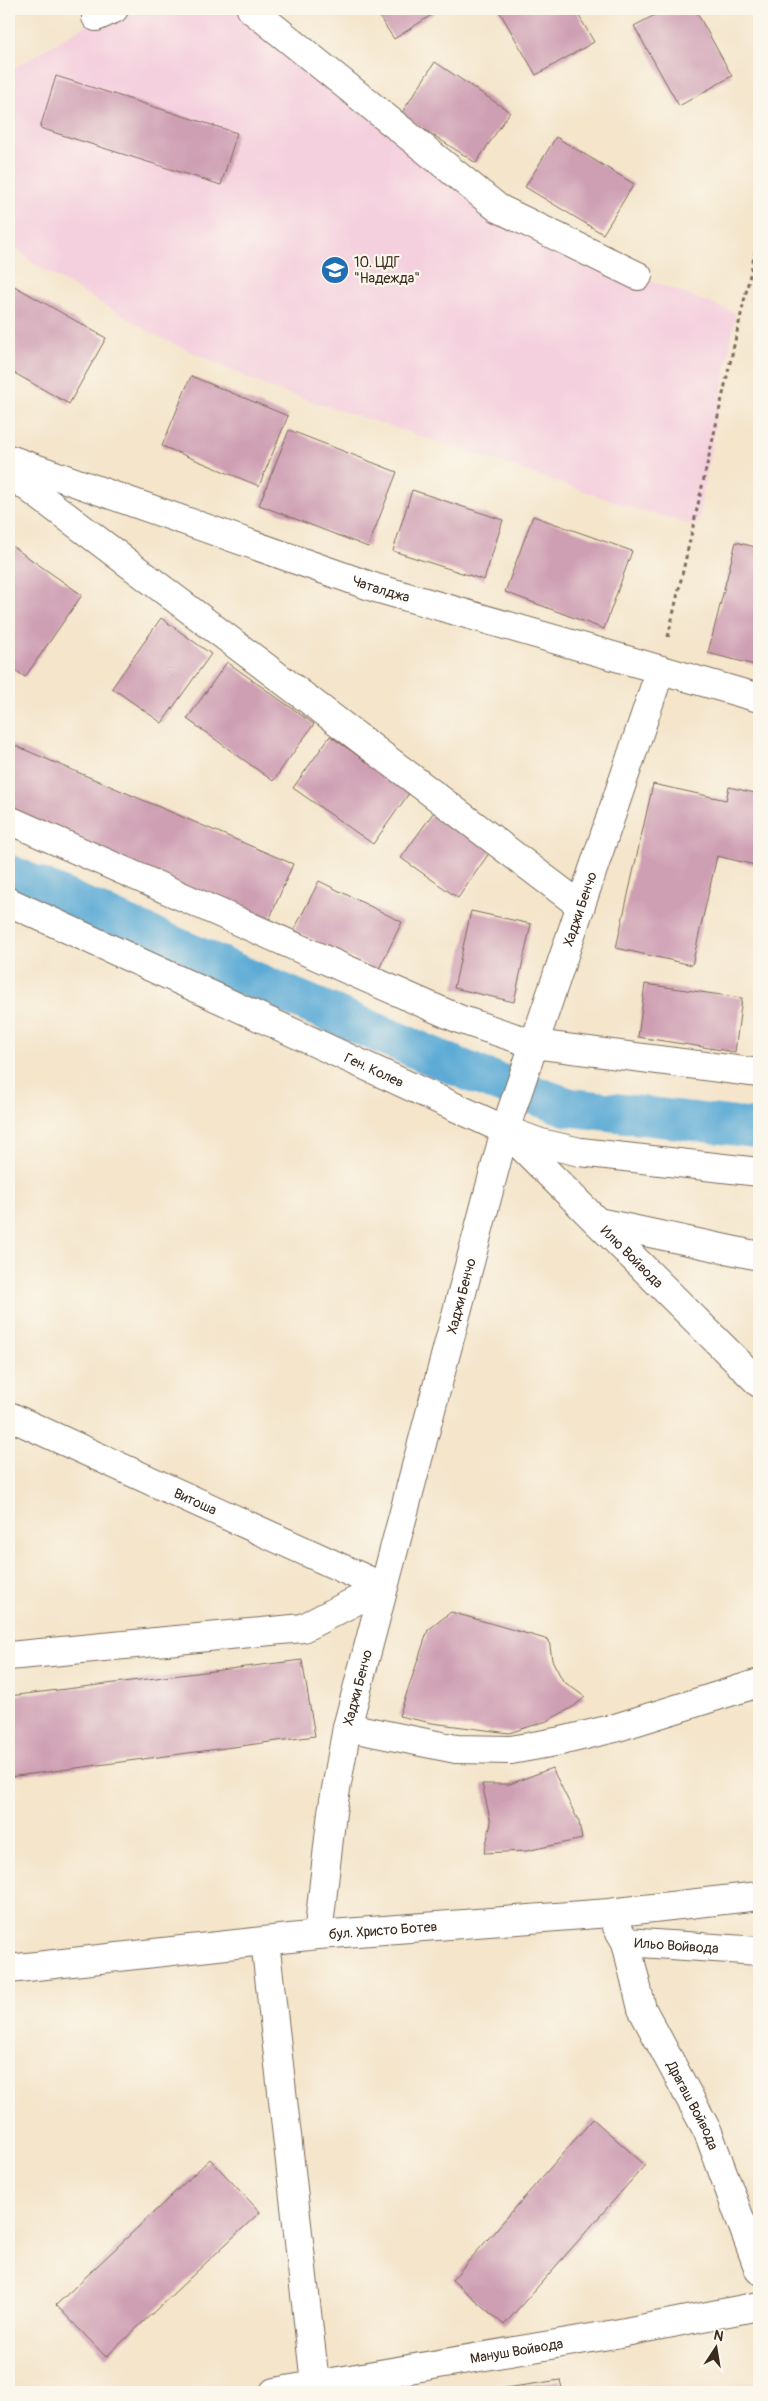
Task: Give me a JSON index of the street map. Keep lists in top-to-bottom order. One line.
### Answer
{"streets":{"street":["Чаталджа","Хаджи Бенчо","Ген. Колев","Илю Войвода","Витоша","бул. Христо Ботев","Ильо Войвода","Драгаш Войвода","Мануш Войвода"]},"crossings":[["Чаталджа","Хаджи Бенчо"],["Хаджи Бенчо","Ген. Колев"],["Хаджи Бенчо","Илю Войвода"],["Хаджи Бенчо","Витоша"],["Хаджи Бенчо","бул. Христо Ботев"],["Ген. Колев","Илю Войвода"],["бул. Христо Ботев","Ильо Войвода"],["Ильо Войвода","Драгаш Войвода"]],"places":{"school or university":["10. ЦДГ \"Надежда\""]},"north":"top"}
